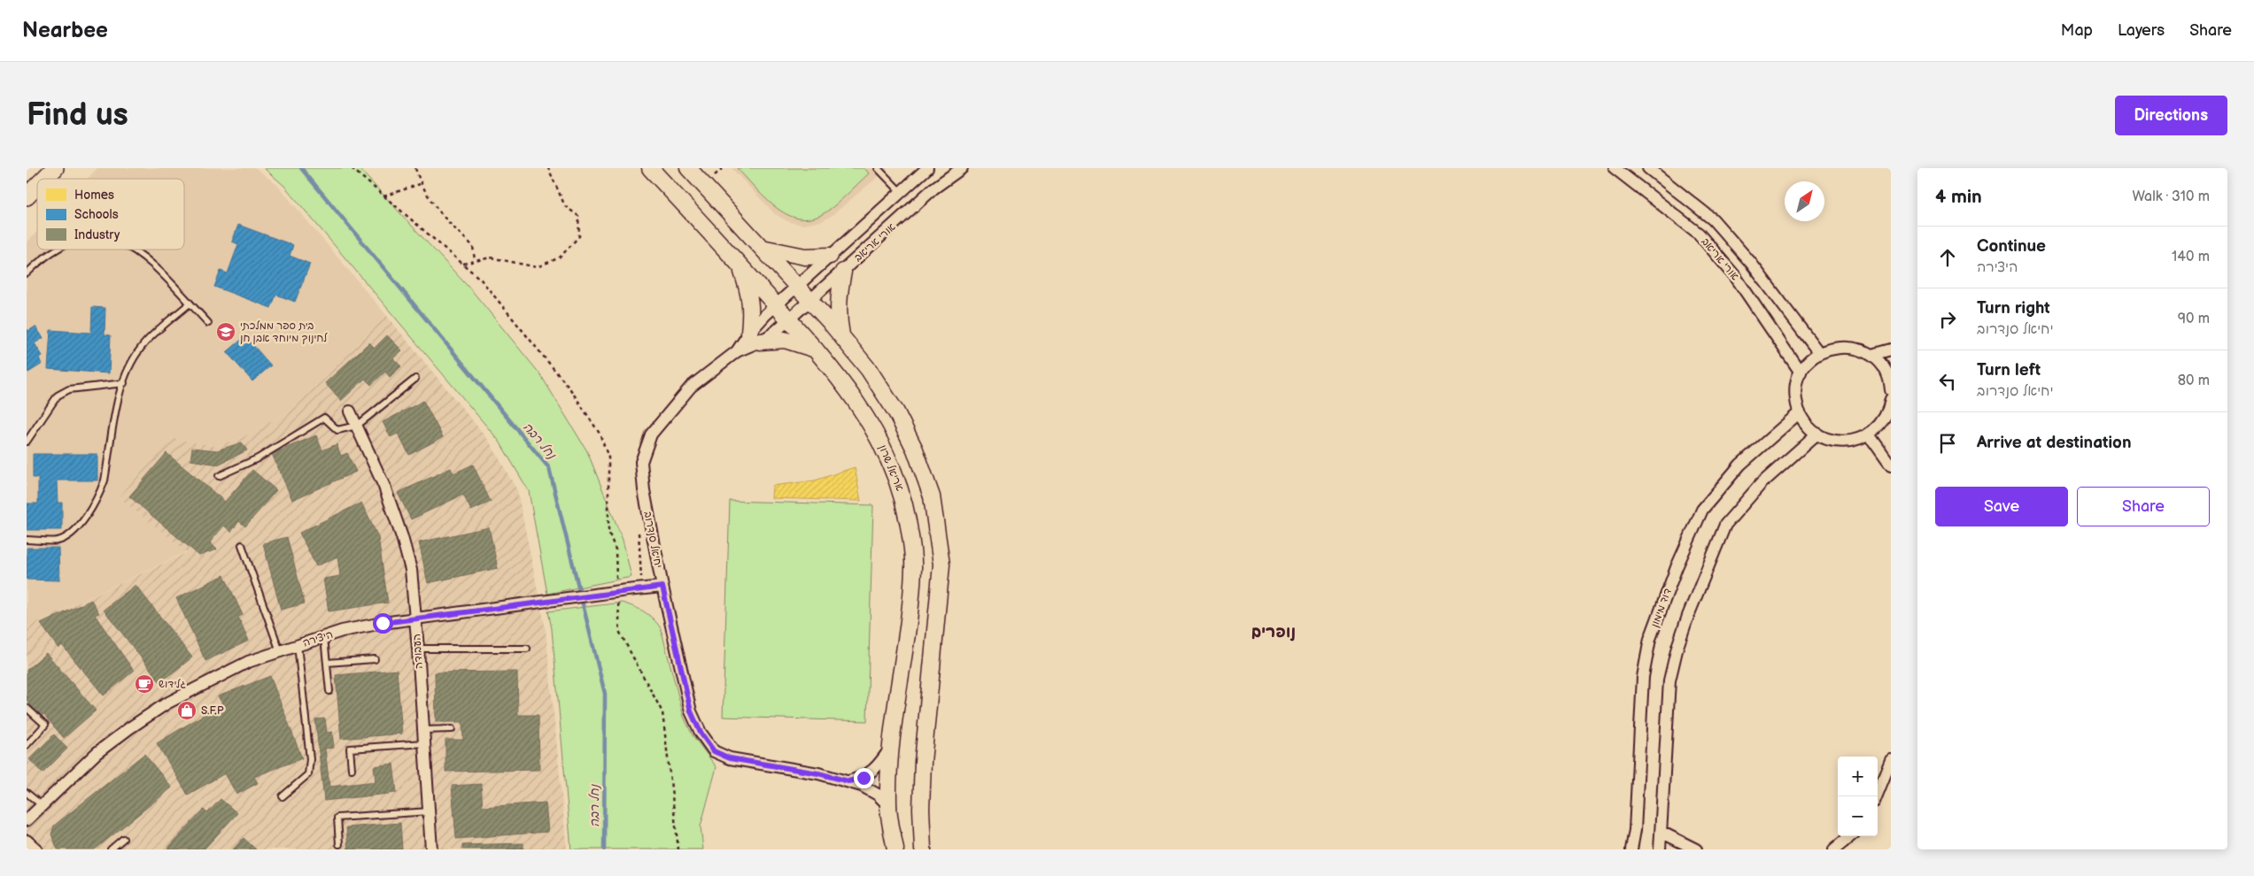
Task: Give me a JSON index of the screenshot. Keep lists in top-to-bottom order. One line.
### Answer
{"streets":{"main road":["אריאל שרון"],"street":["אורי אריאב","יחיאל סנדרוב","דוד מימון","היצירה","העבודה"]},"crossings":[["אורי אריאב","אריאל שרון"],["אורי אריאב","יחיאל סנדרוב"],["אריאל שרון","יחיאל סנדרוב"],["יחיאל סנדרוב","היצירה"],["היצירה","העבודה"]],"districts":["נופרים"],"water":["נחל רבה"],"places":{"school or university":["בית ספר ממלכתי לחינוך מיוחד אבן חן"],"cafe":["גלידוש"],"shop":["S.F.P"]},"legend":["Homes","Schools","Industry"],"north":"top right","page":{"header":"Nearbee","nav":["Map","Layers","Share"],"buttons":["Directions",["Save","Share"]],"title":"Find us","heading":["4 min","Walk · 310 m"],"list":[["Continue","היצירה","140 m"],["Turn right","יחיאל סנדרוב","90 m"],["Turn left","יחיאל סנדרוב","80 m"],"Arrive at destination"],"map_buttons":["+","−"]}}
